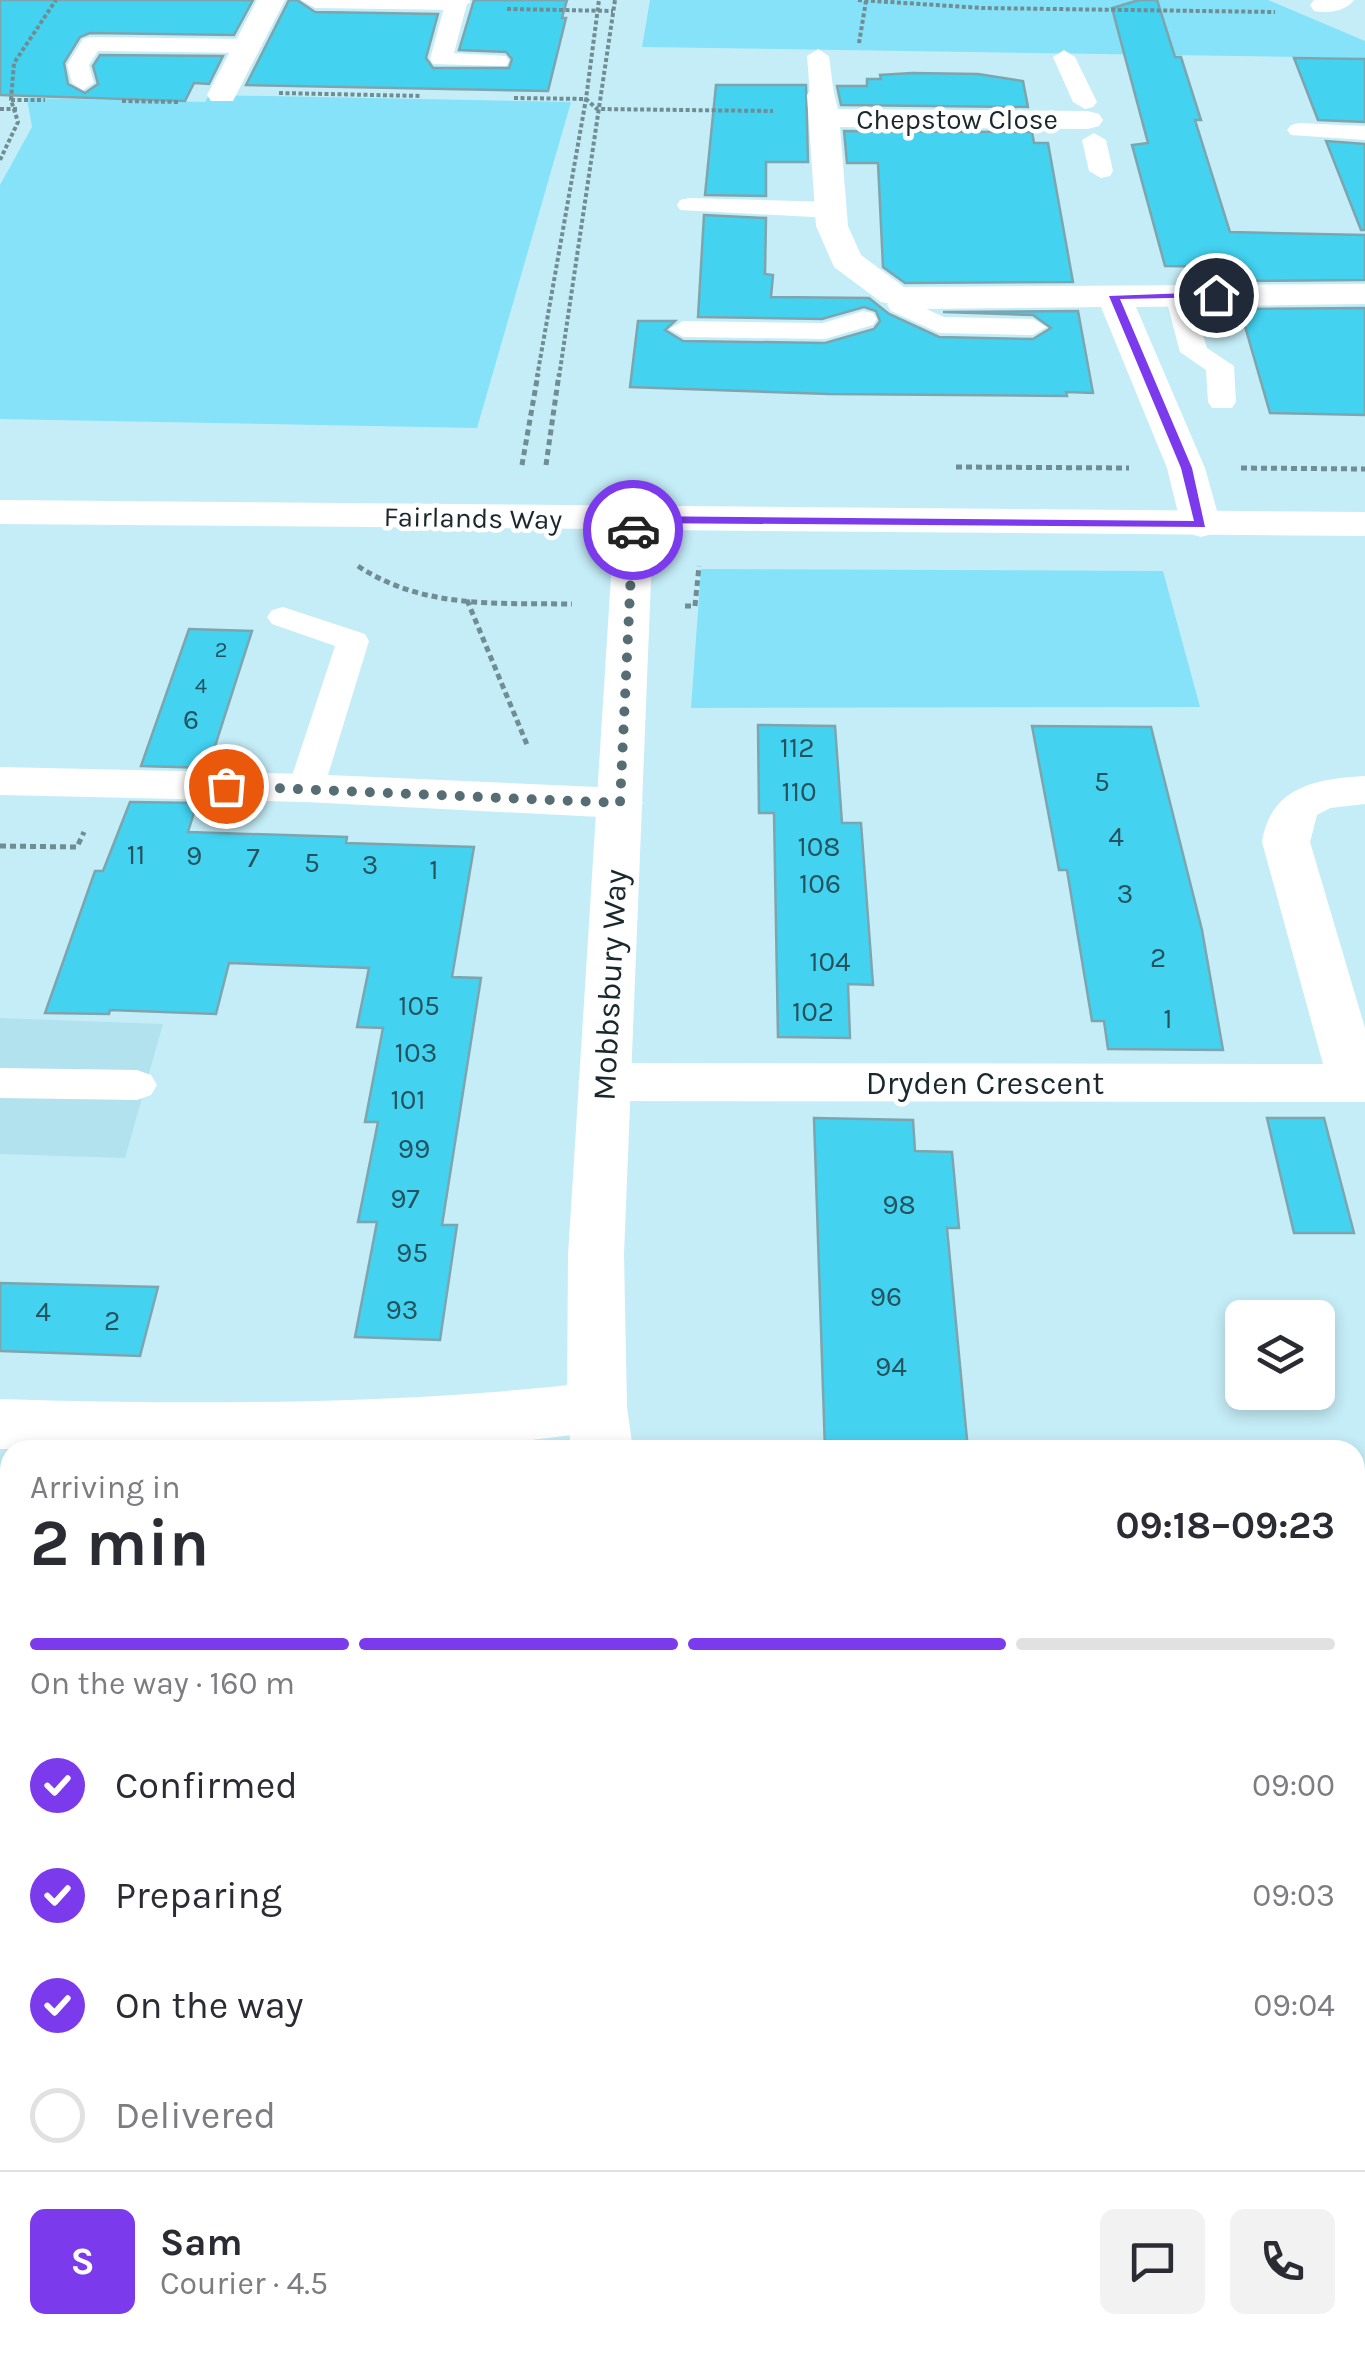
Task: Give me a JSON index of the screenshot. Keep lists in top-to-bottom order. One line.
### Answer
{"streets":{"street":["Chepstow Close","Fairlands Way","Mobbsbury Way","Dryden Crescent"]},"crossings":[["Fairlands Way","Mobbsbury Way"],["Mobbsbury Way","Dryden Crescent"]],"house_numbers":["2","4","6","112","5","110","4","108","11","9","7","5","3","1","106","3","2","104","105","102","1","103","101","99","97","98","95","96","93","4","2","94"],"page":{"heading":["2 min","Arriving in","09:18–09:23"],"panel":["Sam","Courier · 4.5"],"bar":"On the way · 160 m","list":[["Confirmed","09:00"],["Preparing","09:03"],["On the way","09:04"],"Delivered"],"round":"S"}}
